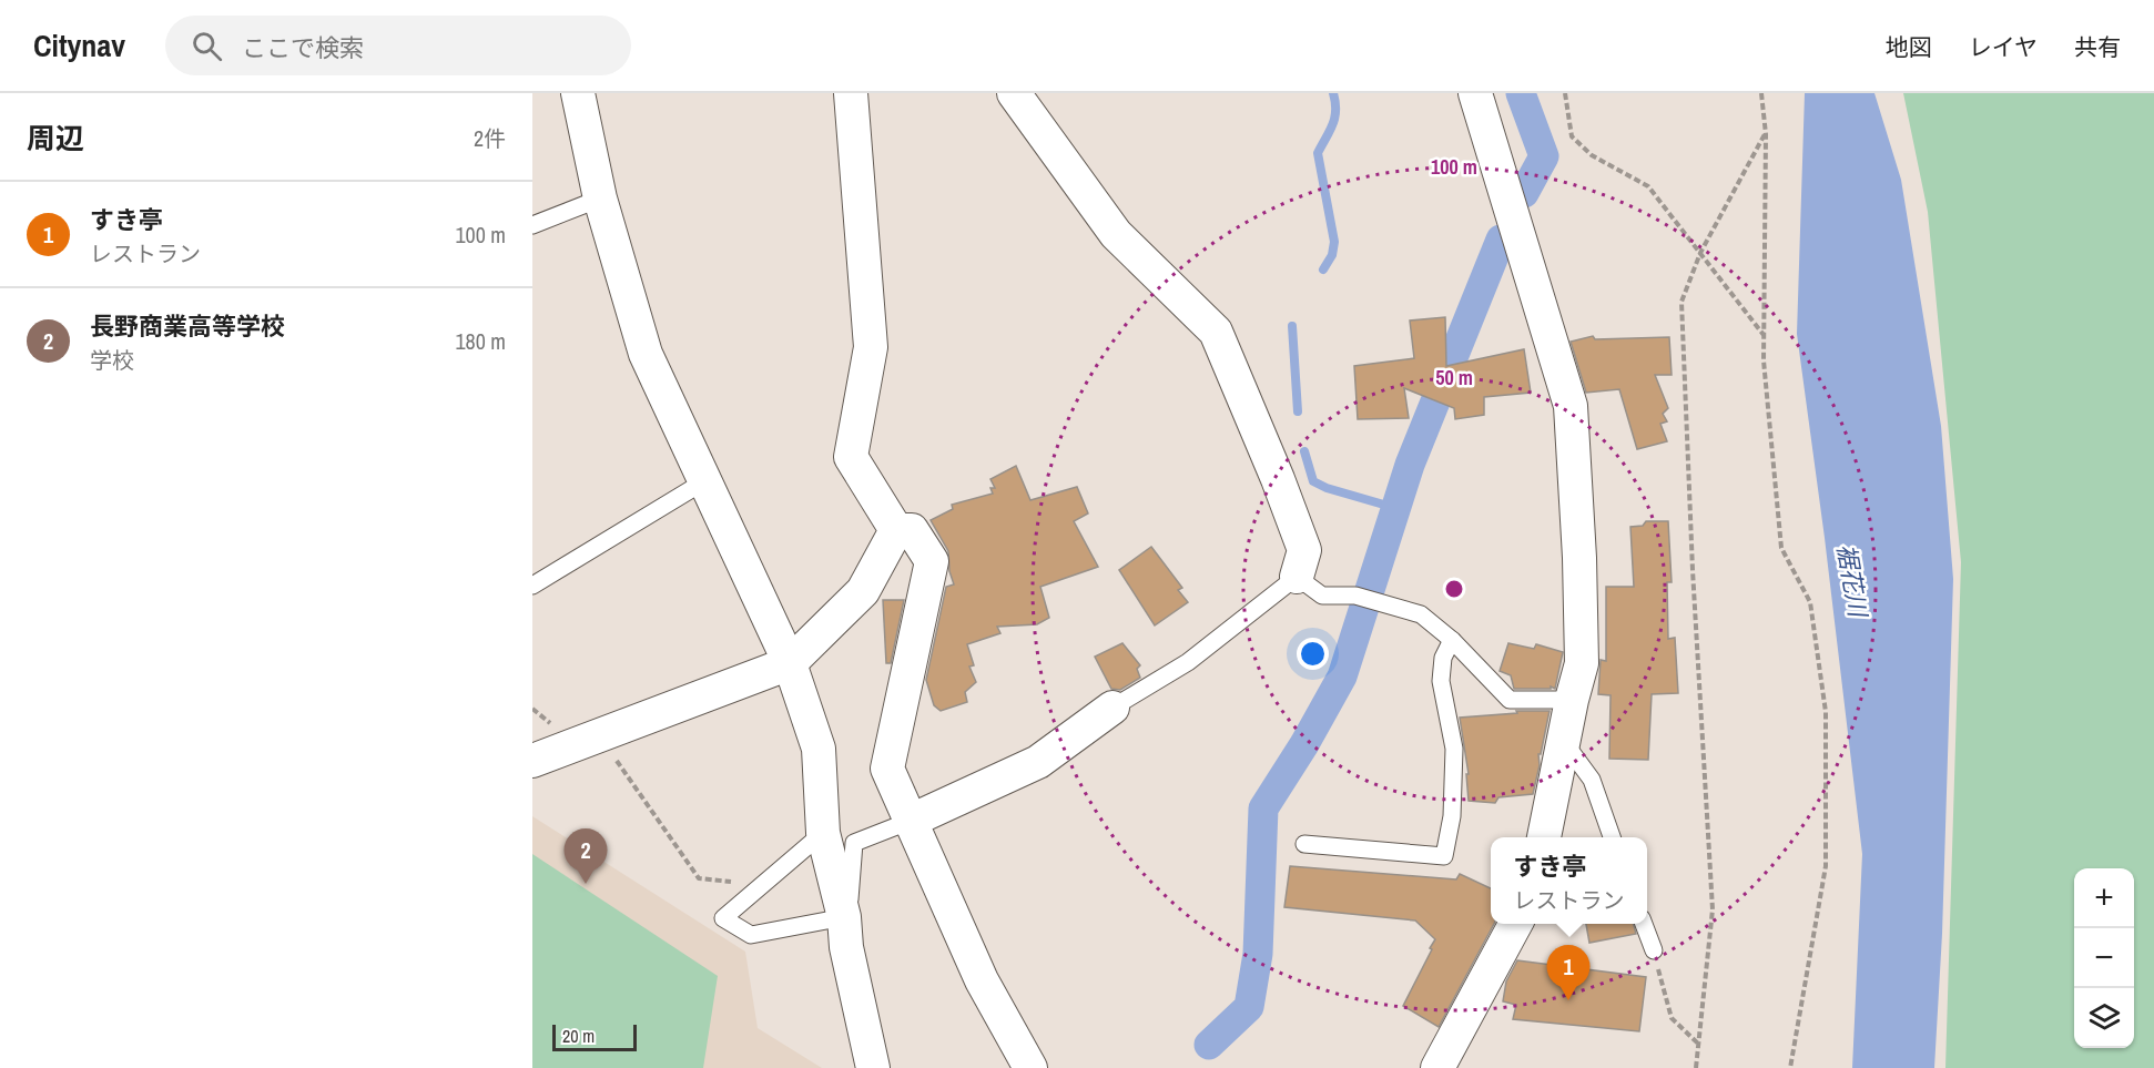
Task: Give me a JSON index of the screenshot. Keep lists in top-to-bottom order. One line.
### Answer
{"water":["裾花川"],"scale_bar":"20 m","page":{"header":"Citynav","search":"ここで検索","nav":["地図","レイヤ","共有"],"heading":["周辺","2件"],"list":[{"mark":"1","name":"すき亭","note":"レストラン","value":"100 m"},{"mark":"2","name":"長野商業高等学校","note":"学校","value":"180 m"}],"pins":["2","1"],"popup":["すき亭","レストラン"],"map_buttons":["+","−"],"scale":"20 m"},"rings":["100 m","50 m"]}
